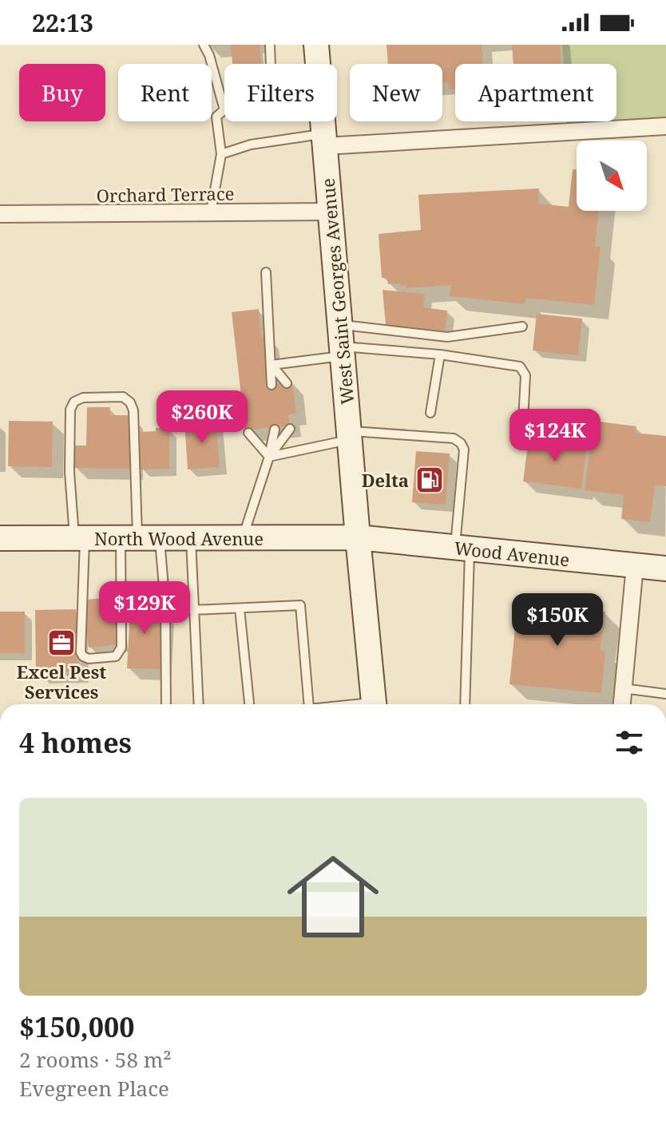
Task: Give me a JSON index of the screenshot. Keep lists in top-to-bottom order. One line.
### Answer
{"streets":{"main road":["West Saint Georges Avenue","North Wood Avenue","Wood Avenue"],"street":["Orchard Terrace"]},"crossings":[["Orchard Terrace","West Saint Georges Avenue"],["West Saint Georges Avenue","North Wood Avenue"],["West Saint Georges Avenue","Wood Avenue"],["North Wood Avenue","Wood Avenue"]],"places":{"fuel station":["Delta"],"office":["Excel Pest Services"]},"north":"bottom right","page":{"status":"22:13","chip":["Buy","Rent","Filters","New","Apartment"],"price":["$260K","$124K","$129K","$150K"],"heading":"4 homes","list":[{"name":"$150,000","note":"2 rooms · 58 m² · Evegreen Place"}]}}
